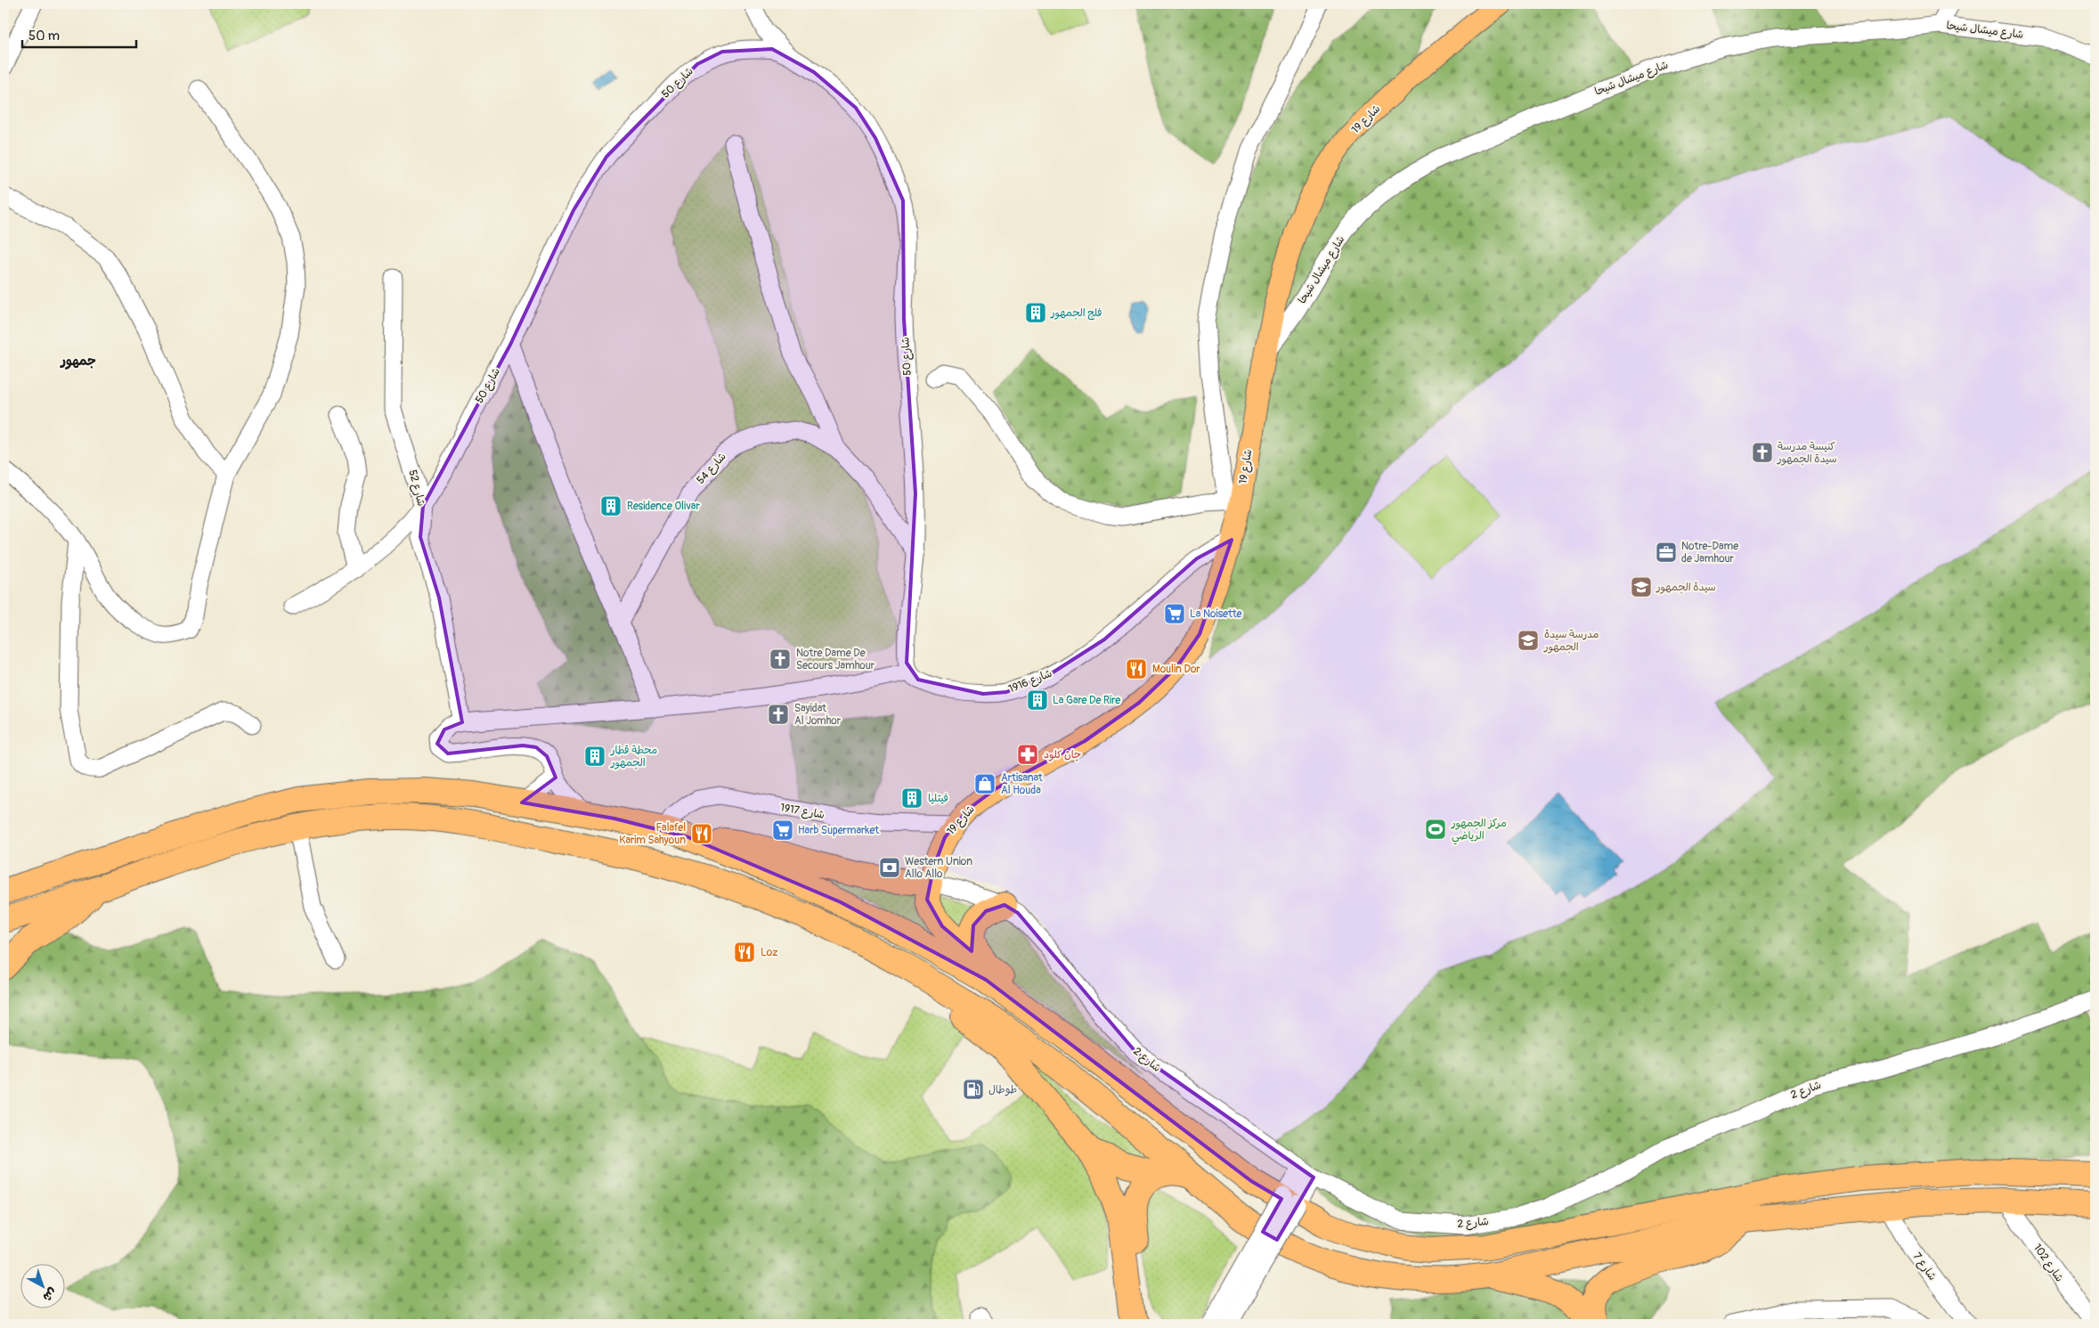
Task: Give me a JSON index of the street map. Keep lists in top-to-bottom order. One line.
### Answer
{"streets":{"main road":["شارع 19"],"street":["شارع ميشال شيحا","شارع 50","شارع 54","شارع 52","شارع 1916","شارع 1917","شارع 2","شارع 102","شارع 7"]},"crossings":[["شارع ميشال شيحا","شارع 19"],["شارع 50","شارع 54"],["شارع 50","شارع 52"],["شارع 19","شارع 1916"],["شارع 19","شارع 1917"],["شارع 19","شارع 2"]],"districts":["جمهور"],"places":{"building":["فلج الجمهور","Residence Olivar","La Gare De Rire","محطة قطار الجمهور","فيتليا"],"church":["كنيسة مدرسة سيدة الجمهور","Notre Dame De Secours Jamhour","Sayidat Al Jomhor"],"office":["Notre-Dame de Jamhour"],"school or university":["سيدة الجمهور","مدرسة سيدة الجمهور"],"supermarket":["La Noisette","Harb Supermarket"],"restaurant":["Moulin Dor","Falafel Karim Sahyoun","Loz"],"pharmacy":["جان كلود"],"shop":["Artisanat Al Houda"],"sports":["مركز الجمهور الرياضي"],"bank":["Western Union Allo Allo"],"fuel station":["طوطال"]},"scale_bar":"50 m","north":"bottom right"}
